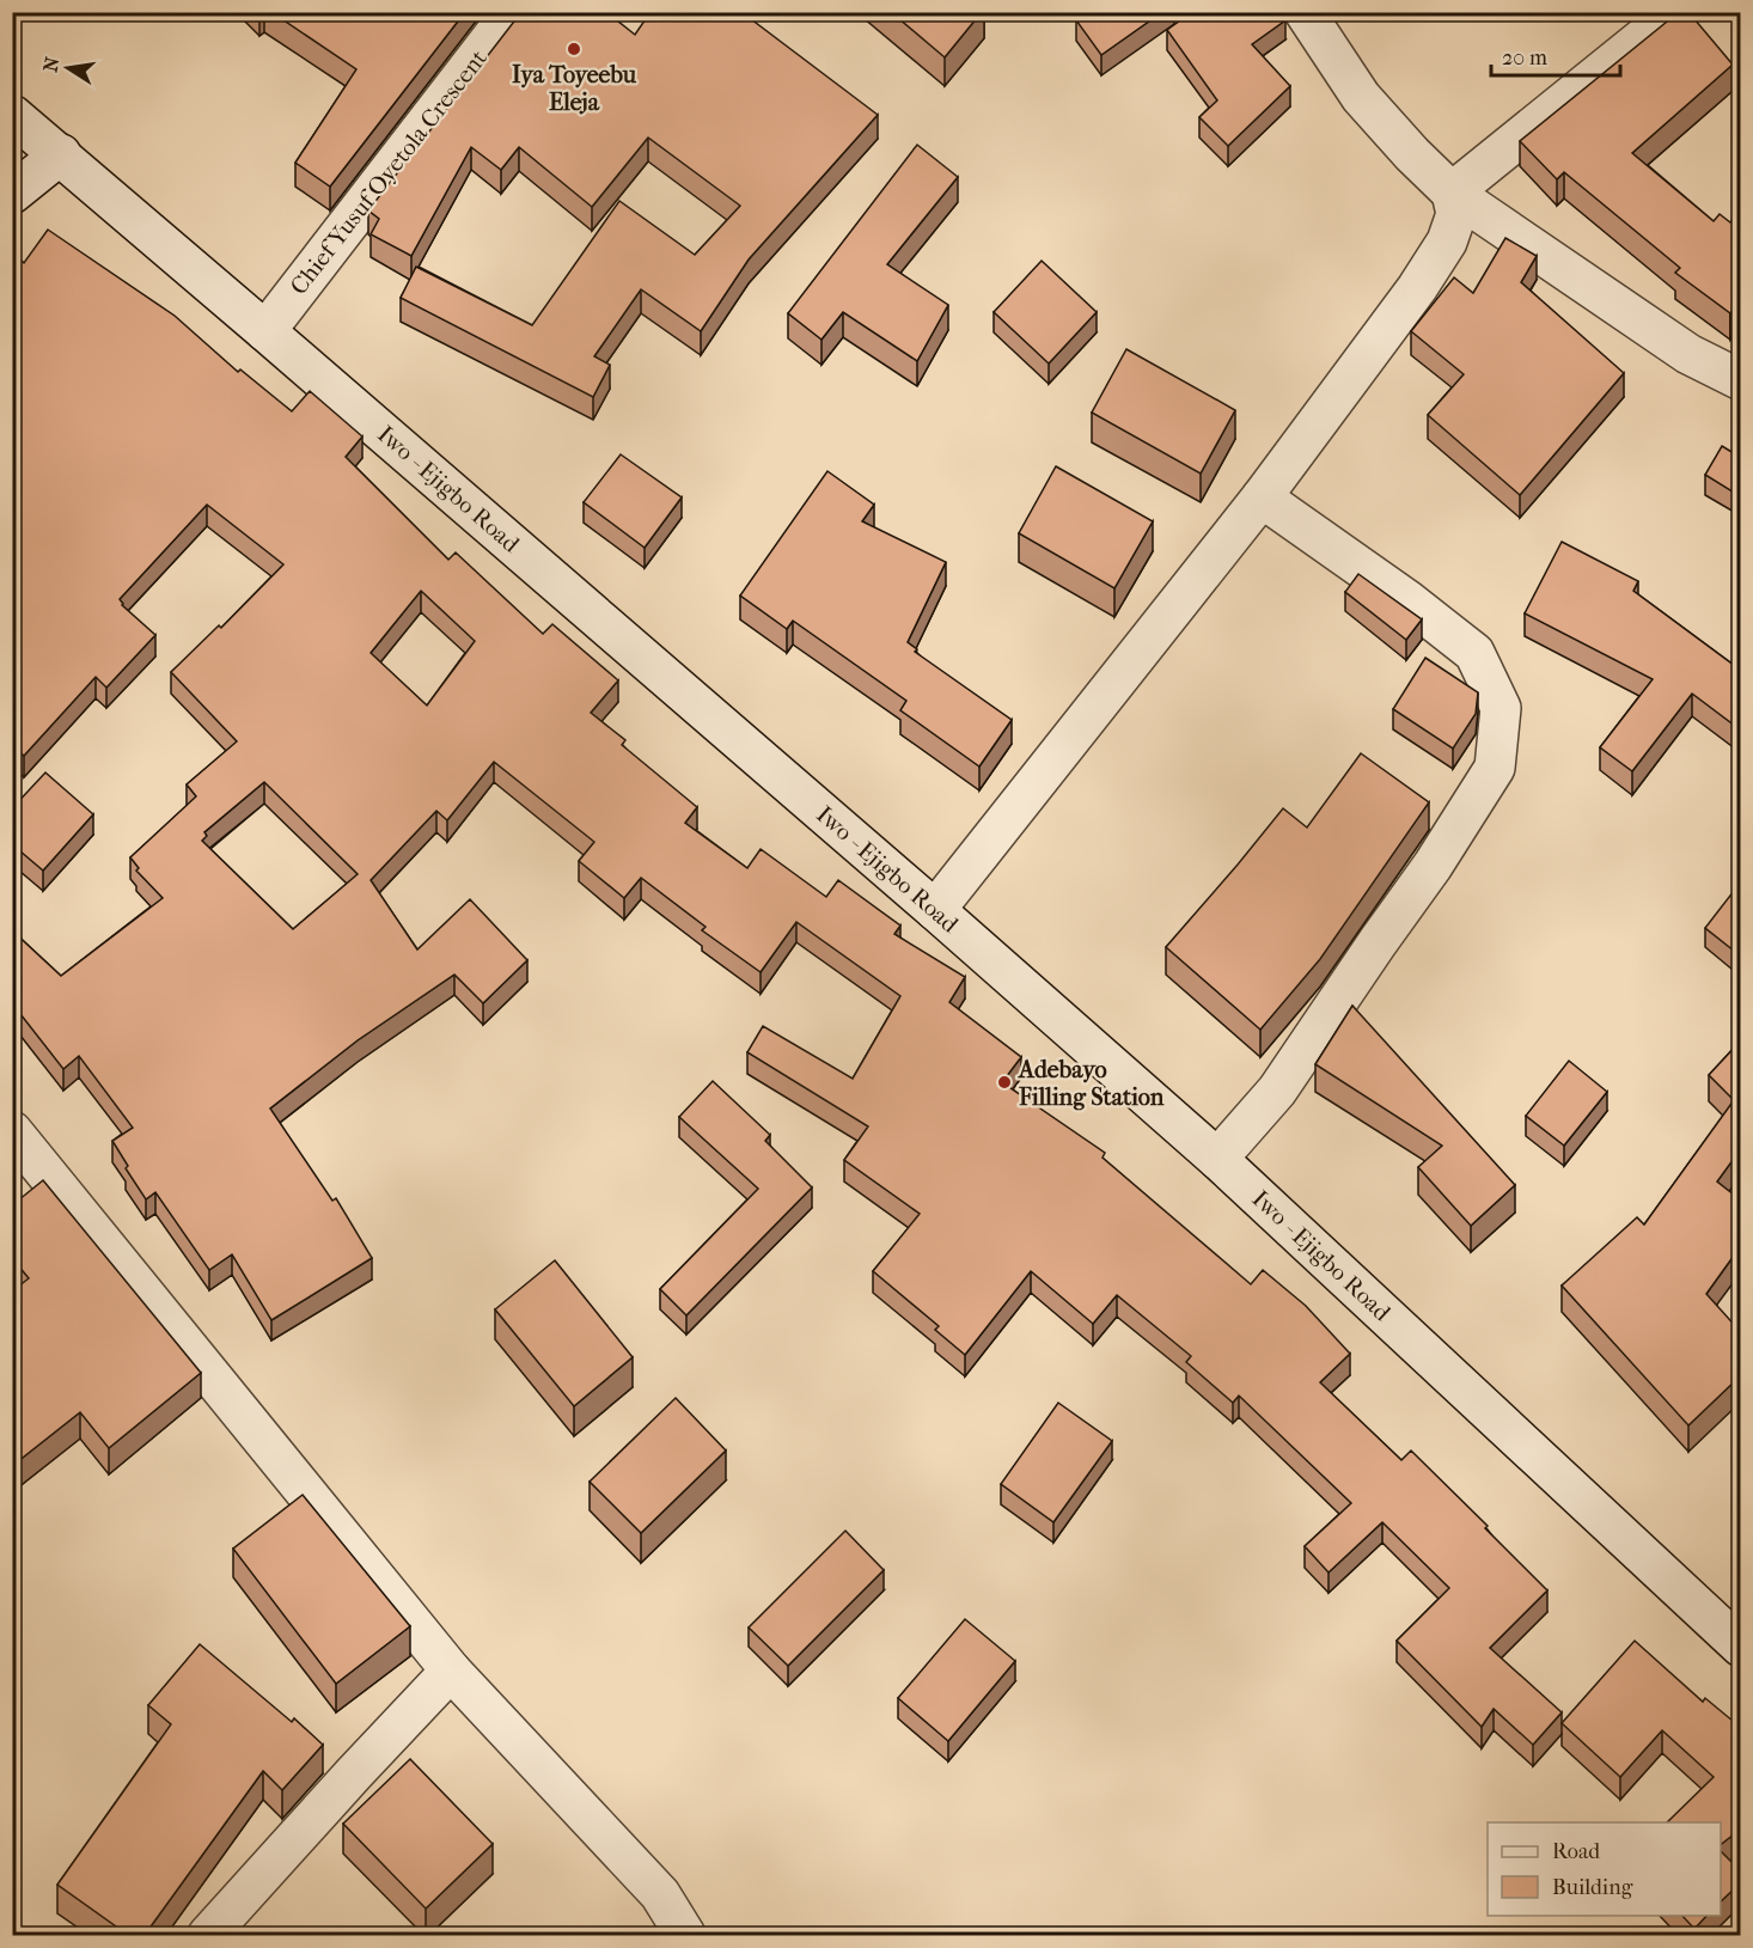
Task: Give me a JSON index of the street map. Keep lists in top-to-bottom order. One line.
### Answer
{"streets":{"street":["Chief Yusuf Oyetola Crescent","Iwo - Ejigbo Road"]},"crossings":[["Chief Yusuf Oyetola Crescent","Iwo - Ejigbo Road"]],"places":["Iya Toyeebu Eleja","Adebayo Filling Station"],"legend":["Road","Building"],"scale_bar":"20 m","north":"left"}
